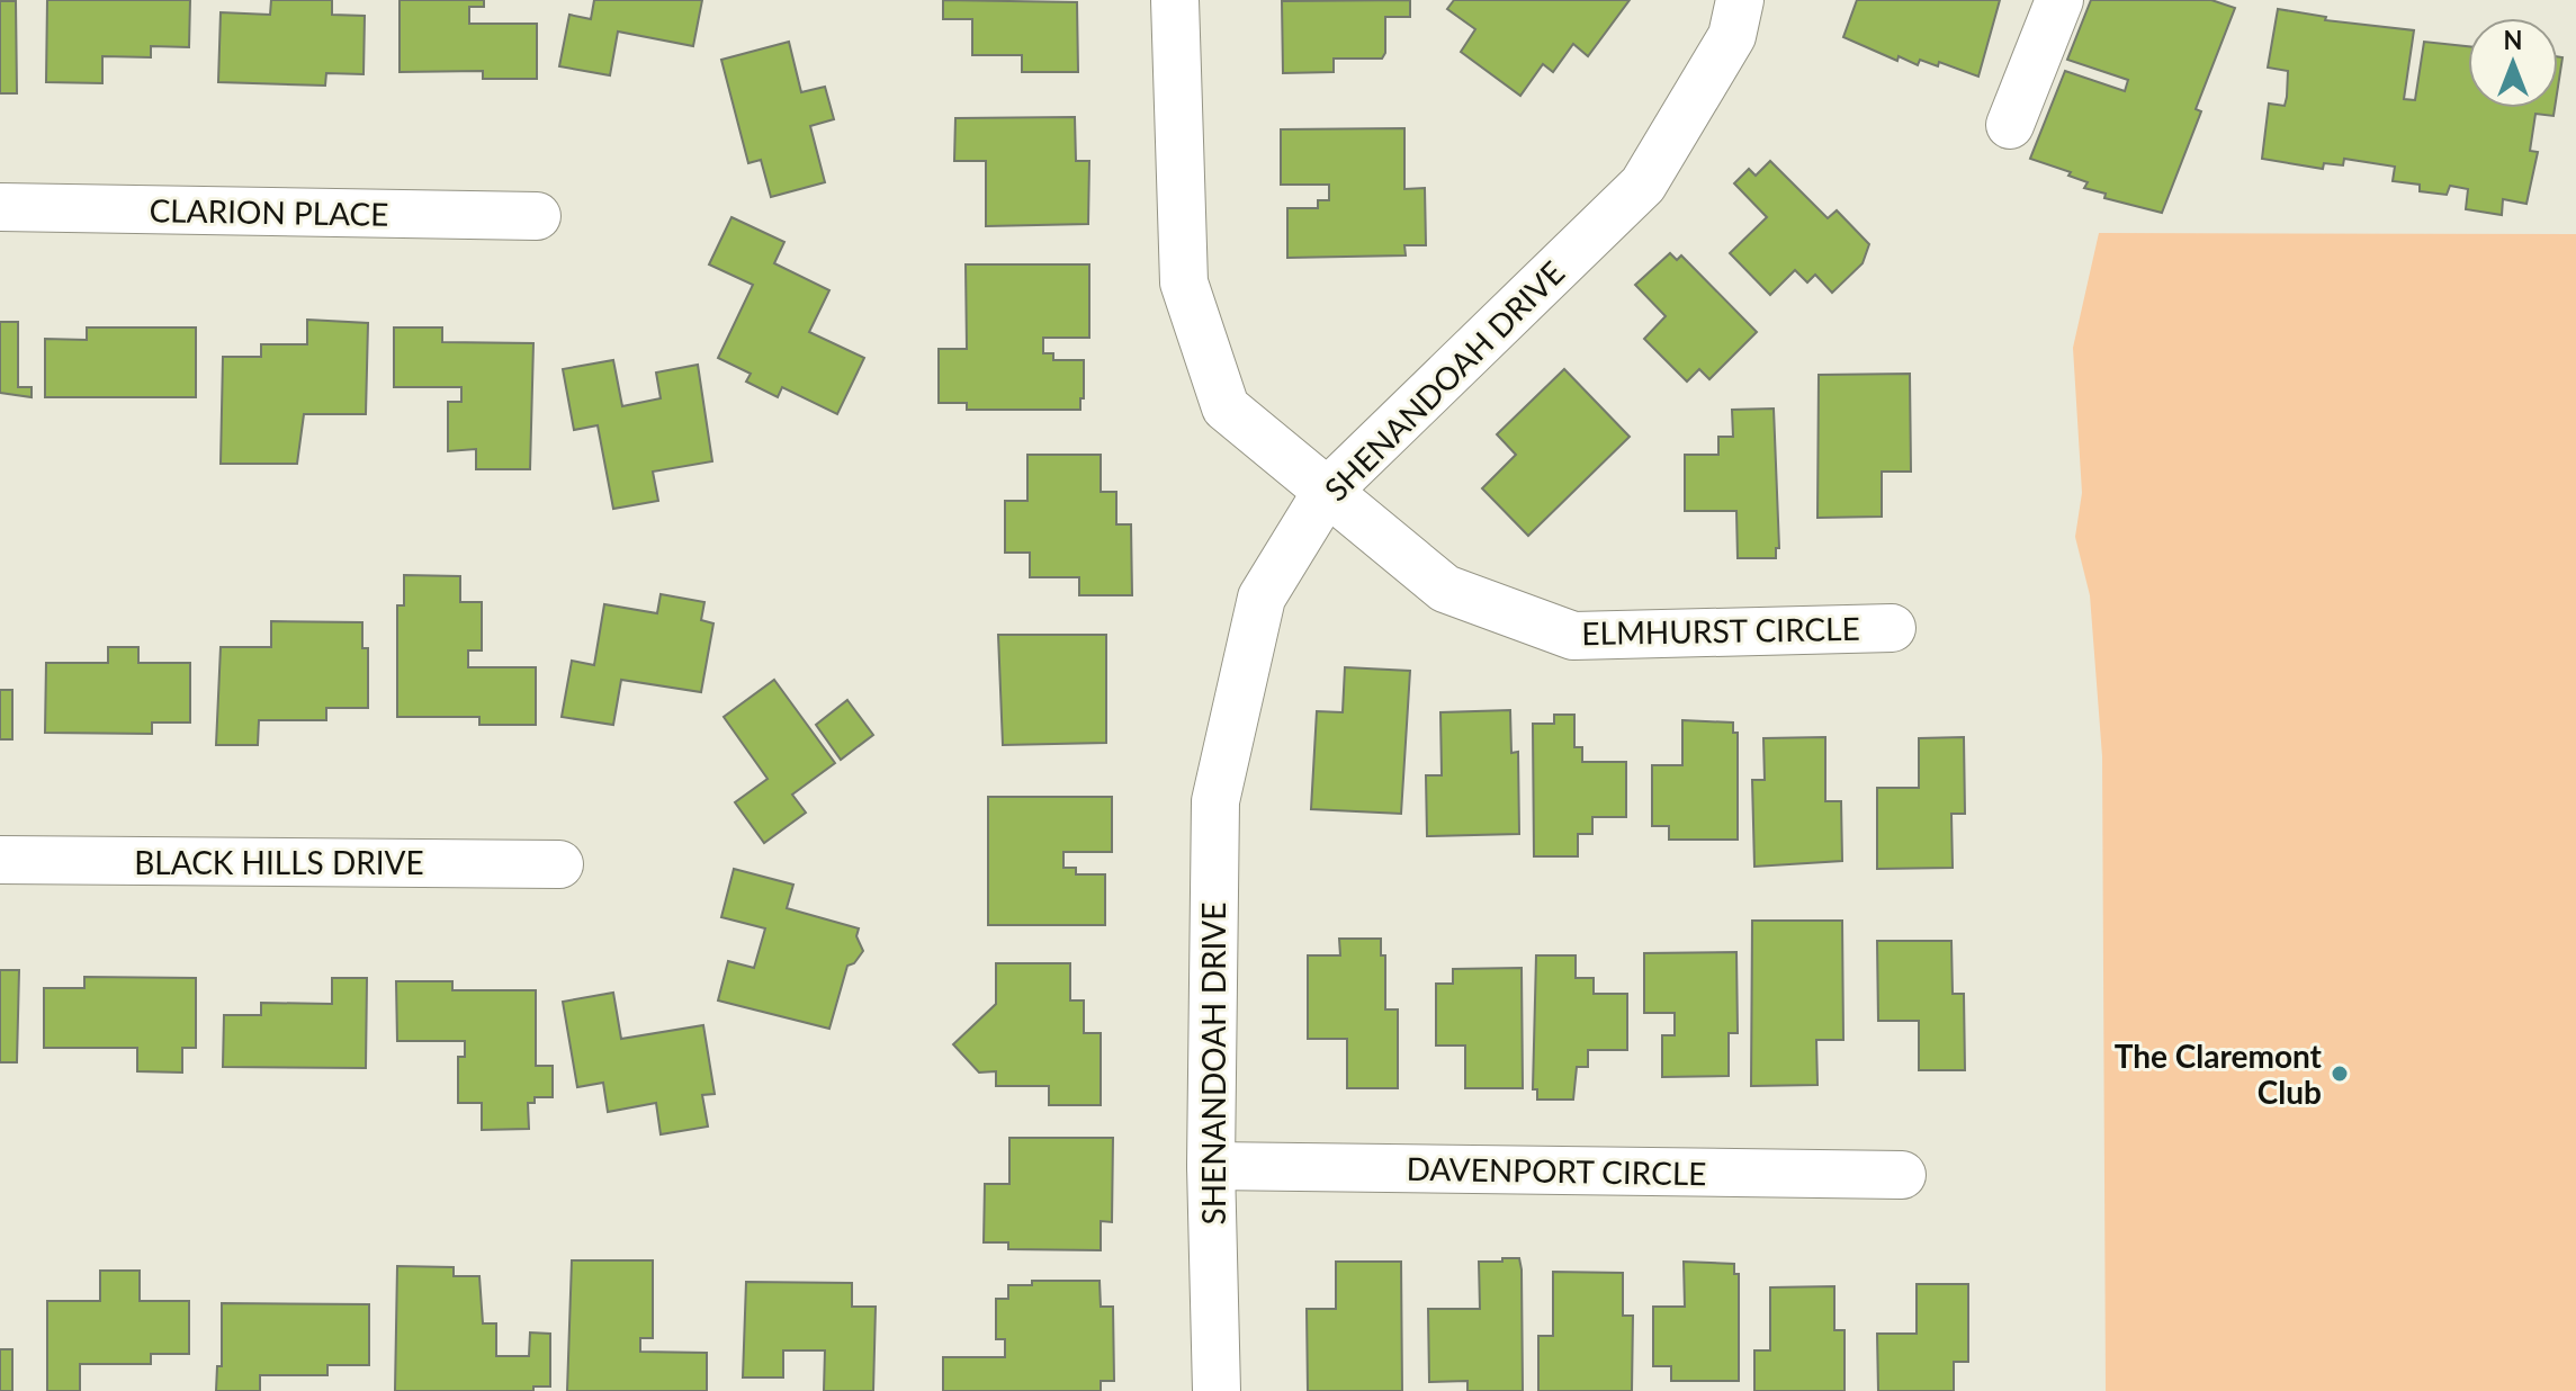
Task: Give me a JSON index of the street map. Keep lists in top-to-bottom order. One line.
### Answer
{"streets":{"street":["CLARION PLACE","SHENANDOAH DRIVE","ELMHURST CIRCLE","BLACK HILLS DRIVE","DAVENPORT CIRCLE"]},"crossings":[["SHENANDOAH DRIVE","ELMHURST CIRCLE"],["SHENANDOAH DRIVE","DAVENPORT CIRCLE"]],"places":["The Claremont Club"],"north":"top"}
